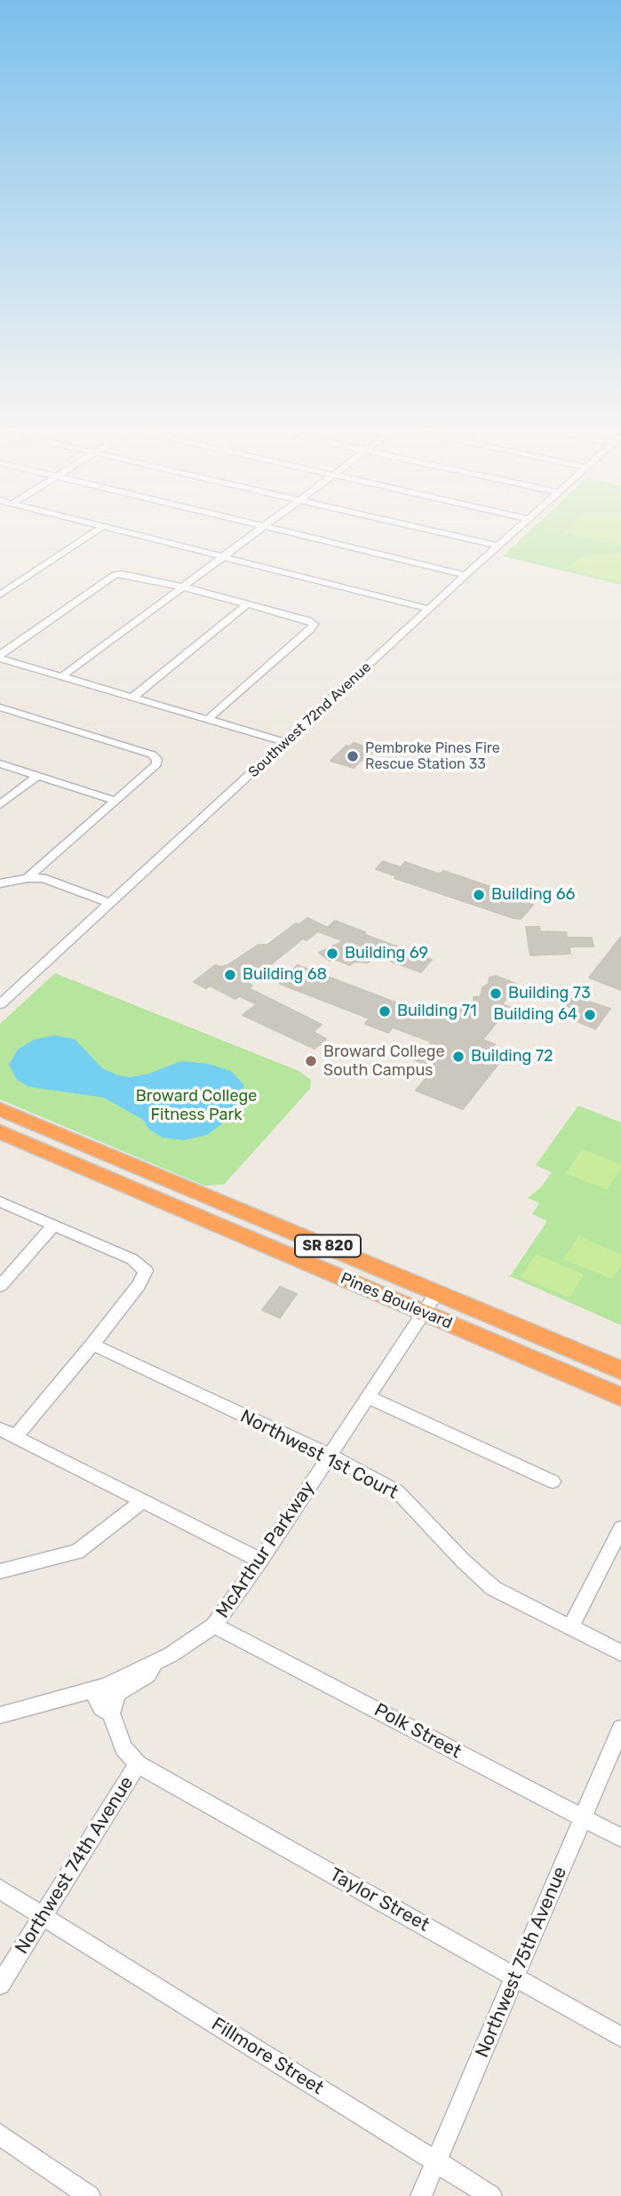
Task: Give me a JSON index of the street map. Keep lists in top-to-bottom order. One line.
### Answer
{"streets":{"highway":["SR 820","Pines Boulevard"],"street":["Southwest 72nd Avenue","Northwest 1st Court","McArthur Parkway","Polk Street","Northwest 74th Avenue","Taylor Street","Northwest 75th Avenue","Fillmore Street"]},"crossings":[["Pines Boulevard","McArthur Parkway"],["Northwest 1st Court","McArthur Parkway"],["McArthur Parkway","Polk Street"],["McArthur Parkway","Northwest 74th Avenue"],["Polk Street","Northwest 75th Avenue"],["Northwest 74th Avenue","Taylor Street"],["Northwest 74th Avenue","Fillmore Street"],["Taylor Street","Northwest 75th Avenue"],["Northwest 75th Avenue","Fillmore Street"]],"parks":["Broward College Fitness Park"],"places":["Pembroke Pines Fire Rescue Station 33","Building 66","Building 69","Building 68","Building 73","Building 71","Building 64","Building 72","Broward College South Campus"]}
